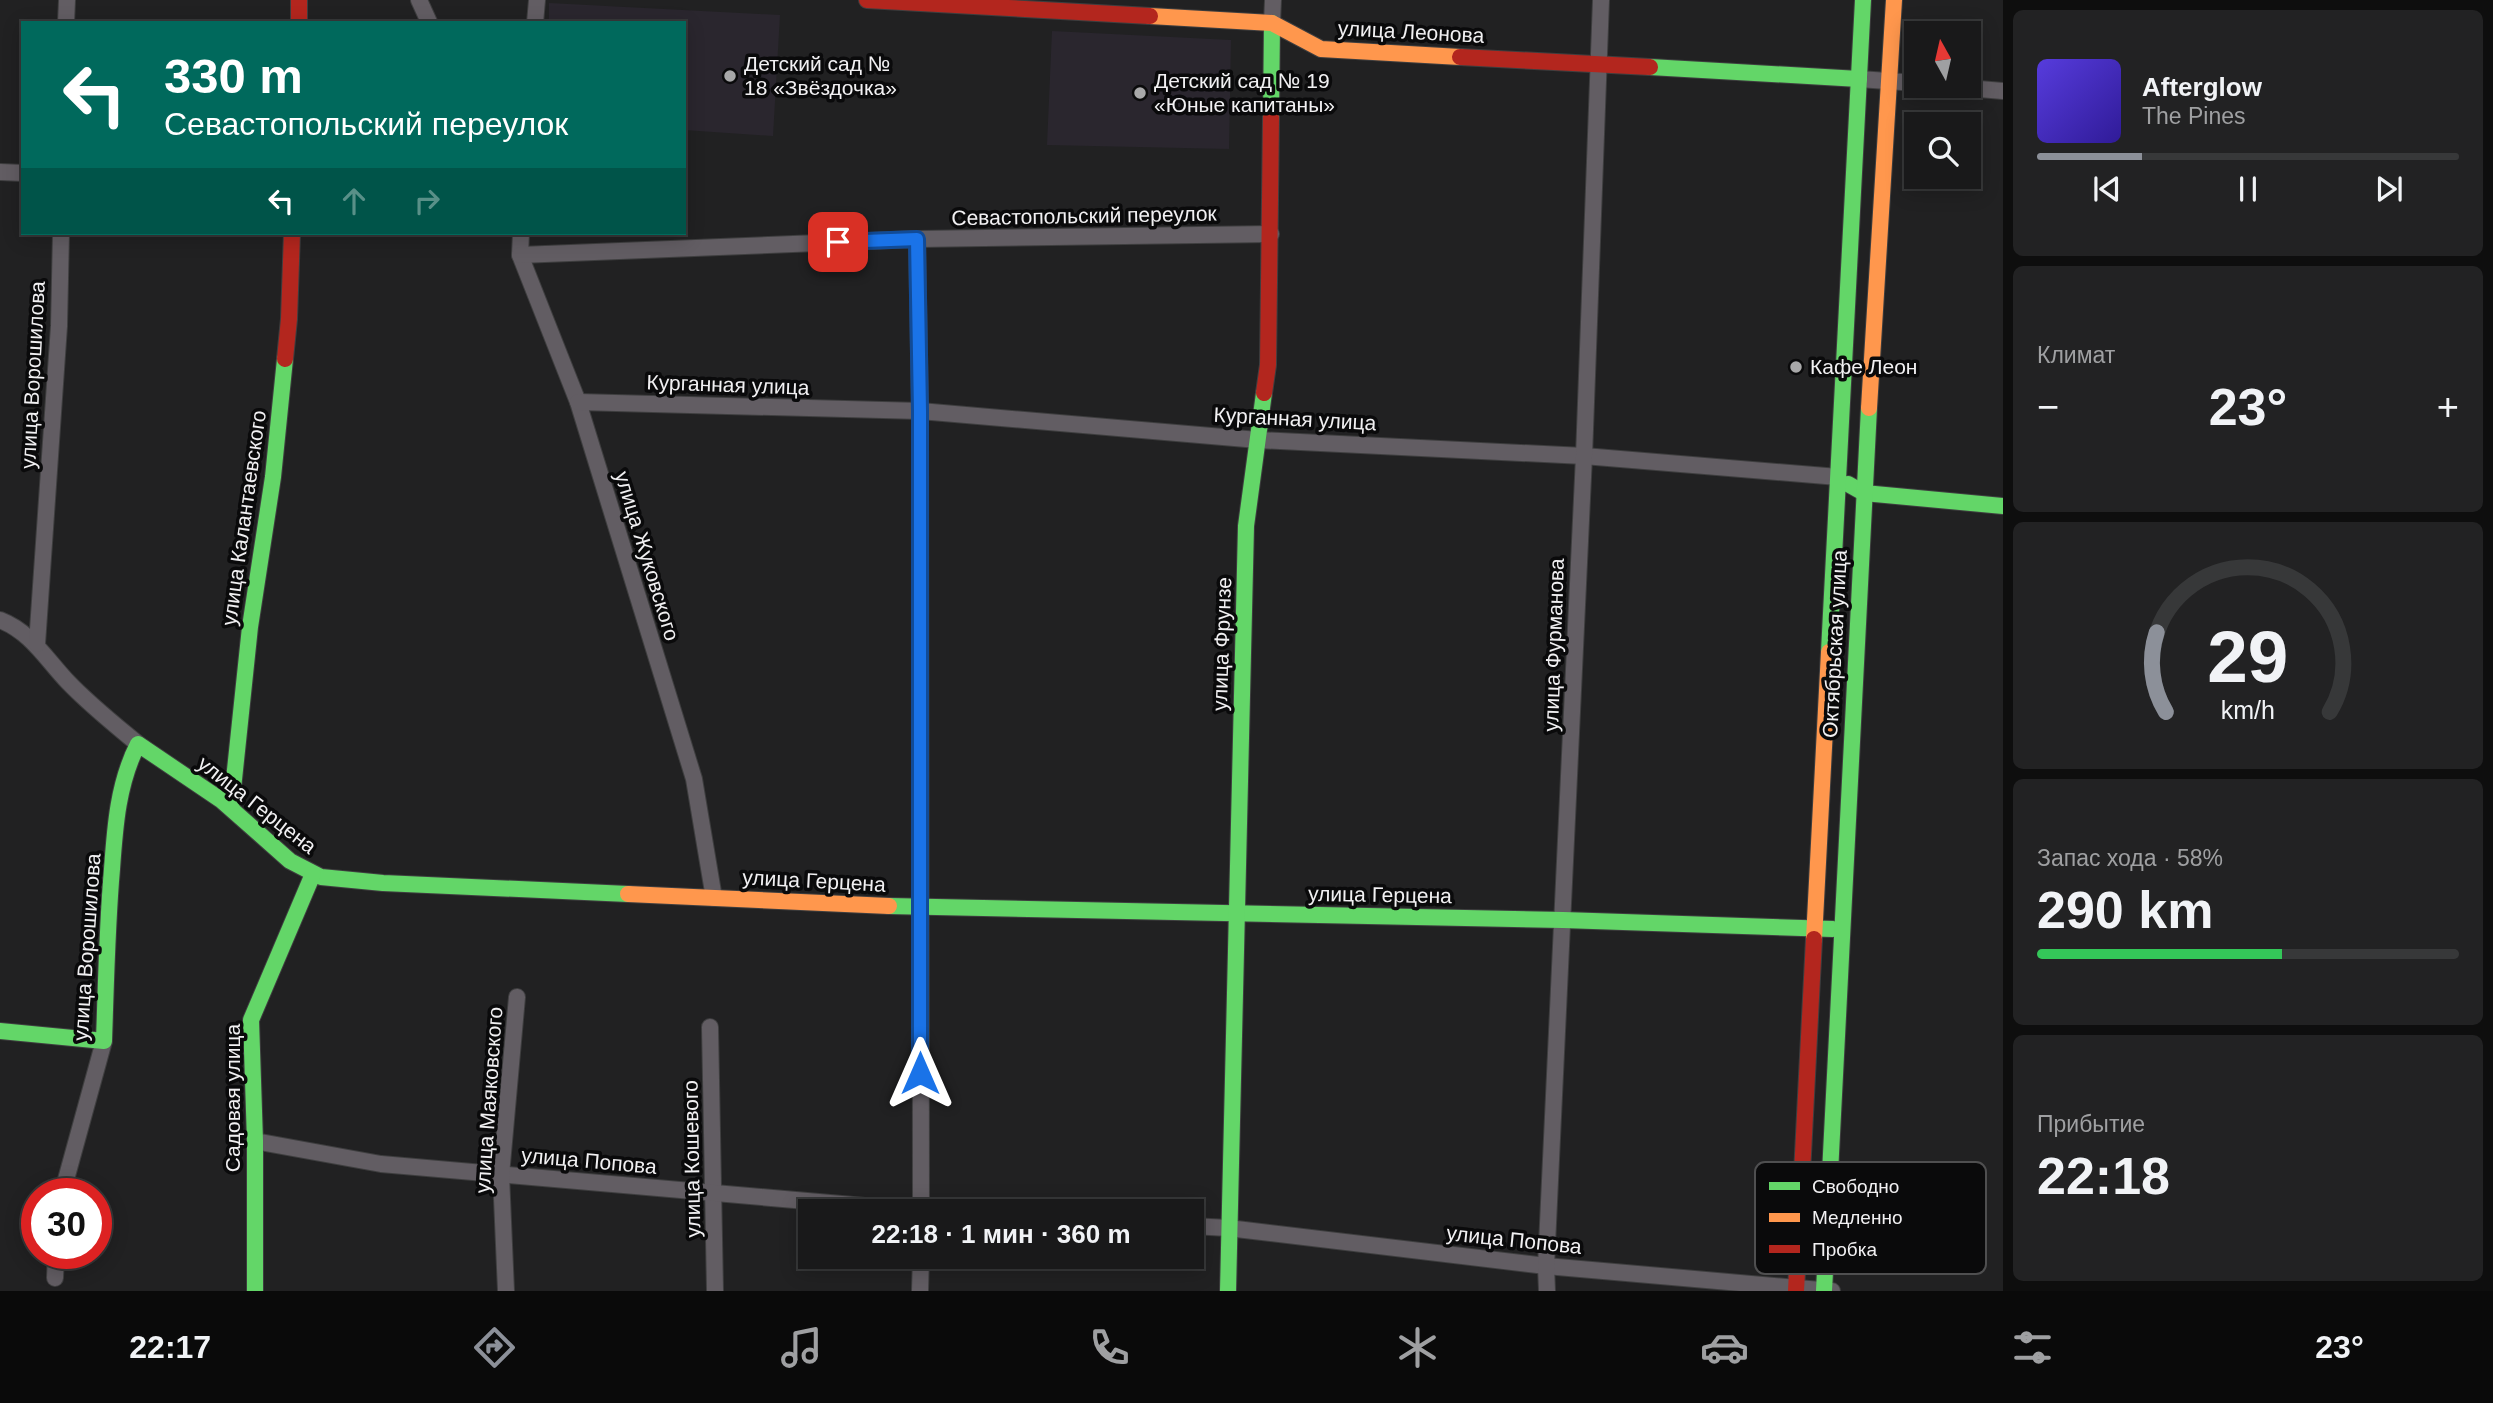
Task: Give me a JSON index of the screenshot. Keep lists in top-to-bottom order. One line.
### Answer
{"streets":{"street":["улица Леонова","Севастопольский переулок","улица Ворошилова","Курганная улица","улица Калантаевского","улица Жуковского","улица Фрунзе","Октябрьская улица","улица Фурманова","улица Герцена","Садовая улица","улица Маяковского","улица Кошевого","улица Попова"]},"crossings":[["улица Леонова","улица Фрунзе"],["улица Леонова","Октябрьская улица"],["улица Леонова","улица Фурманова"],["Севастопольский переулок","улица Жуковского"],["Севастопольский переулок","улица Фрунзе"],["улица Ворошилова","улица Герцена"],["Курганная улица","улица Жуковского"],["Курганная улица","улица Фрунзе"],["Курганная улица","Октябрьская улица"],["Курганная улица","улица Фурманова"],["улица Калантаевского","улица Герцена"],["улица Жуковского","улица Герцена"],["улица Фрунзе","улица Герцена"],["улица Фрунзе","улица Попова"],["Октябрьская улица","улица Герцена"],["улица Фурманова","улица Герцена"],["улица Фурманова","улица Попова"],["улица Герцена","Садовая улица"],["Садовая улица","улица Попова"],["улица Маяковского","улица Попова"],["улица Кошевого","улица Попова"]],"places":["Детский сад № 18 «Звёздочка»","Детский сад № 19 «Юные капитаны»","Кафе Леон"],"legend":["Свободно","Медленно","Пробка"],"north":"top","page":{"turn":["330 m","Севастопольский переулок"],"song":["Afterglow","The Pines"],"tile":["Климат",["Запас хода · 58%","290 km"],["Прибытие","22:18"]],"heat":["−","23°","+"],"limit":"30","trip":"22:18 · 1 мин · 360 m","tabs":["22:17","23°"],"gauge":["29","km/h"]}}
